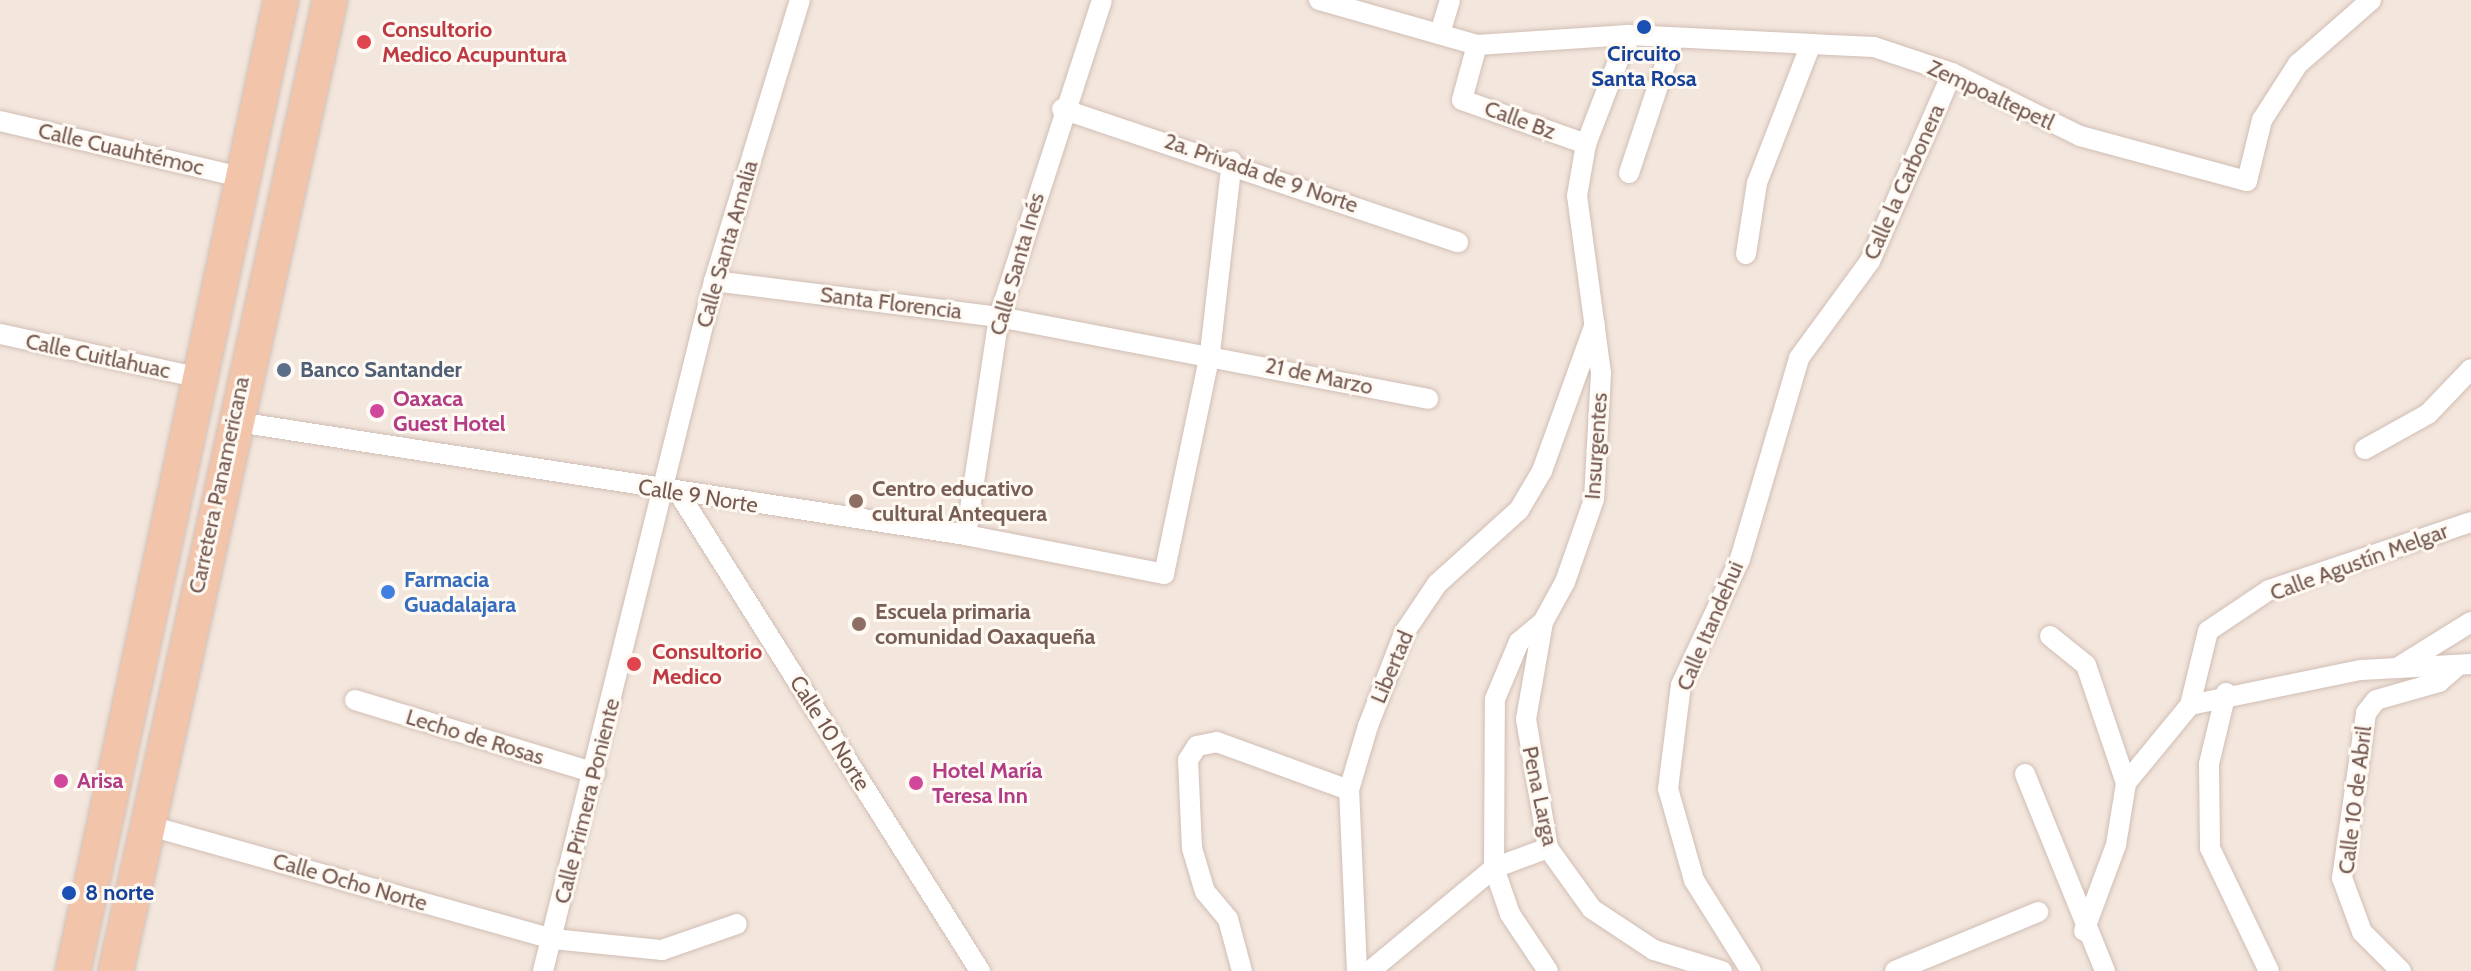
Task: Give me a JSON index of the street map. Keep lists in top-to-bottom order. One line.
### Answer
{"streets":{"highway":["Carretera Panamericana"],"street":["Zempoaltepetl","Calle Bz","Calle Cuauhtémoc","2a. Privada de 9 Norte","Calle la Carbonera","Calle Santa Amalia","Calle Santa Inés","Santa Florencia","Calle Cuitlahuac","21 de Marzo","Insurgentes","Calle 9 Norte","Calle Agustín Melgar","Calle Itandehui","Libertad","Calle 10 Norte","Lecho de Rosas","Pena Larga","Calle 10 de Abril","Calle Primera Poniente","Calle Ocho Norte"]},"crossings":[["Zempoaltepetl","Calle Bz"],["Zempoaltepetl","Calle la Carbonera"],["Zempoaltepetl","Insurgentes"],["Calle Bz","Insurgentes"],["Calle Cuauhtémoc","Carretera Panamericana"],["2a. Privada de 9 Norte","Calle Santa Inés"],["Calle la Carbonera","Calle Itandehui"],["Calle Santa Amalia","Santa Florencia"],["Calle Santa Amalia","Calle 9 Norte"],["Calle Santa Amalia","Calle 10 Norte"],["Calle Santa Amalia","Calle Primera Poniente"],["Calle Santa Inés","Santa Florencia"],["Calle Santa Inés","Calle 9 Norte"],["Santa Florencia","21 de Marzo"],["Santa Florencia","Calle 9 Norte"],["Calle Cuitlahuac","Carretera Panamericana"],["21 de Marzo","Calle 9 Norte"],["Insurgentes","Libertad"],["Insurgentes","Pena Larga"],["Carretera Panamericana","Calle 9 Norte"],["Carretera Panamericana","Calle Ocho Norte"],["Calle 9 Norte","Calle 10 Norte"],["Calle 9 Norte","Calle Primera Poniente"],["Calle 10 Norte","Calle Primera Poniente"],["Lecho de Rosas","Calle Primera Poniente"],["Calle Primera Poniente","Calle Ocho Norte"]],"places":["Circuito Santa Rosa","Consultorio Medico Acupuntura","Banco Santander","Oaxaca Guest Hotel","Centro educativo cultural Antequera","Farmacia Guadalajara","Escuela primaria comunidad Oaxaqueña","Consultorio Medico","Arisa","Hotel María Teresa Inn","8 norte"]}
